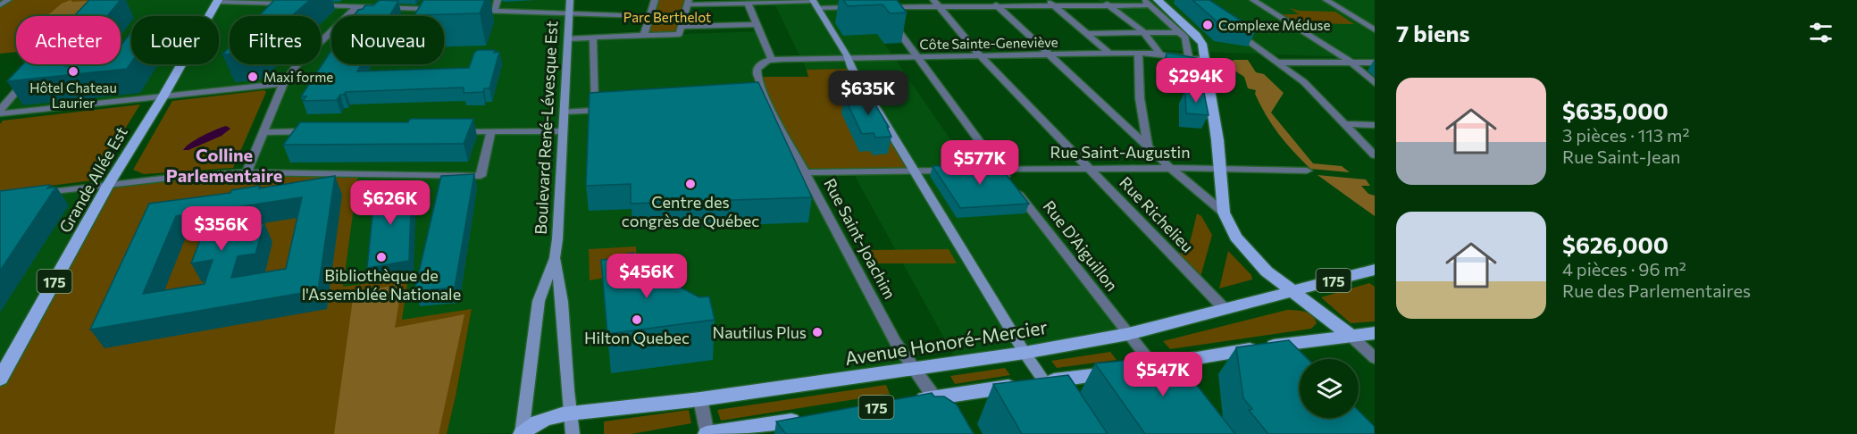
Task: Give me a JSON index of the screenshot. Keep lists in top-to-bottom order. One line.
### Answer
{"streets":{"main road":["Boulevard René-Lévesque Est","Grande Allée Est","175","Avenue Honoré-Mercier"],"street":["Côte Sainte-Geneviève","Rue Saint-Augustin","Rue Richelieu","Rue Saint-Joachim","Rue D'Aiguillon"]},"crossings":[["Côte Sainte-Geneviève","Rue Richelieu"],["Côte Sainte-Geneviève","Rue Saint-Joachim"],["Côte Sainte-Geneviève","Rue D'Aiguillon"],["Côte Sainte-Geneviève","175"],["Boulevard René-Lévesque Est","Avenue Honoré-Mercier"],["Rue Saint-Augustin","Rue Richelieu"],["Rue Saint-Augustin","Rue D'Aiguillon"],["Rue Saint-Augustin","175"],["Rue Richelieu","Rue D'Aiguillon"],["Rue Richelieu","Avenue Honoré-Mercier"],["Rue Saint-Joachim","175"],["Rue Saint-Joachim","Avenue Honoré-Mercier"],["Rue D'Aiguillon","175"],["Rue D'Aiguillon","Avenue Honoré-Mercier"],["175","Avenue Honoré-Mercier"]],"districts":["Colline Parlementaire"],"parks":["Parc Berthelot"],"places":["Complexe Méduse","Hôtel Chateau Laurier","Maxi forme","Centre des congrès de Québec","Bibliothèque de l'Assemblée Nationale","Hilton Quebec","Nautilus Plus"],"page":{"heading":"7 biens","chip":["Acheter","Louer","Filtres","Nouveau"],"price":["$294K","$635K","$577K","$626K","$356K","$456K","$547K"],"list":[{"name":"$635,000","note":"3 pièces · 113 m² · Rue Saint-Jean"},{"name":"$626,000","note":"4 pièces · 96 m² · Rue des Parlementaires"}]}}
